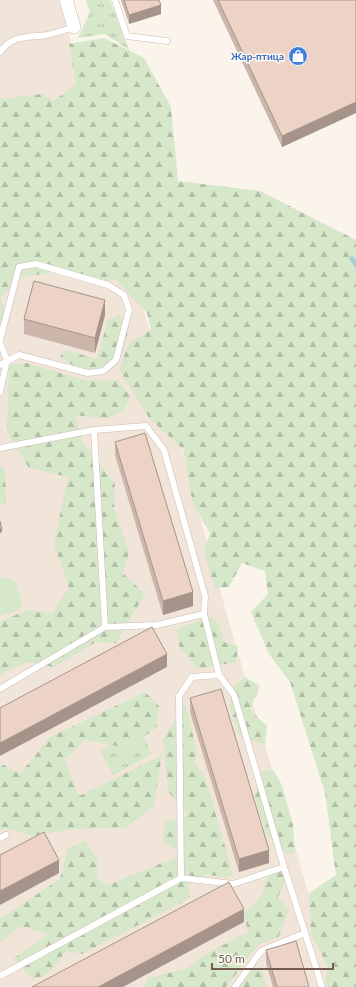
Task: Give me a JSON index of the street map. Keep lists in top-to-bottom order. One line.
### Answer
{"places":{"shop":["Жар-птица"]},"scale_bar":"50 m"}
